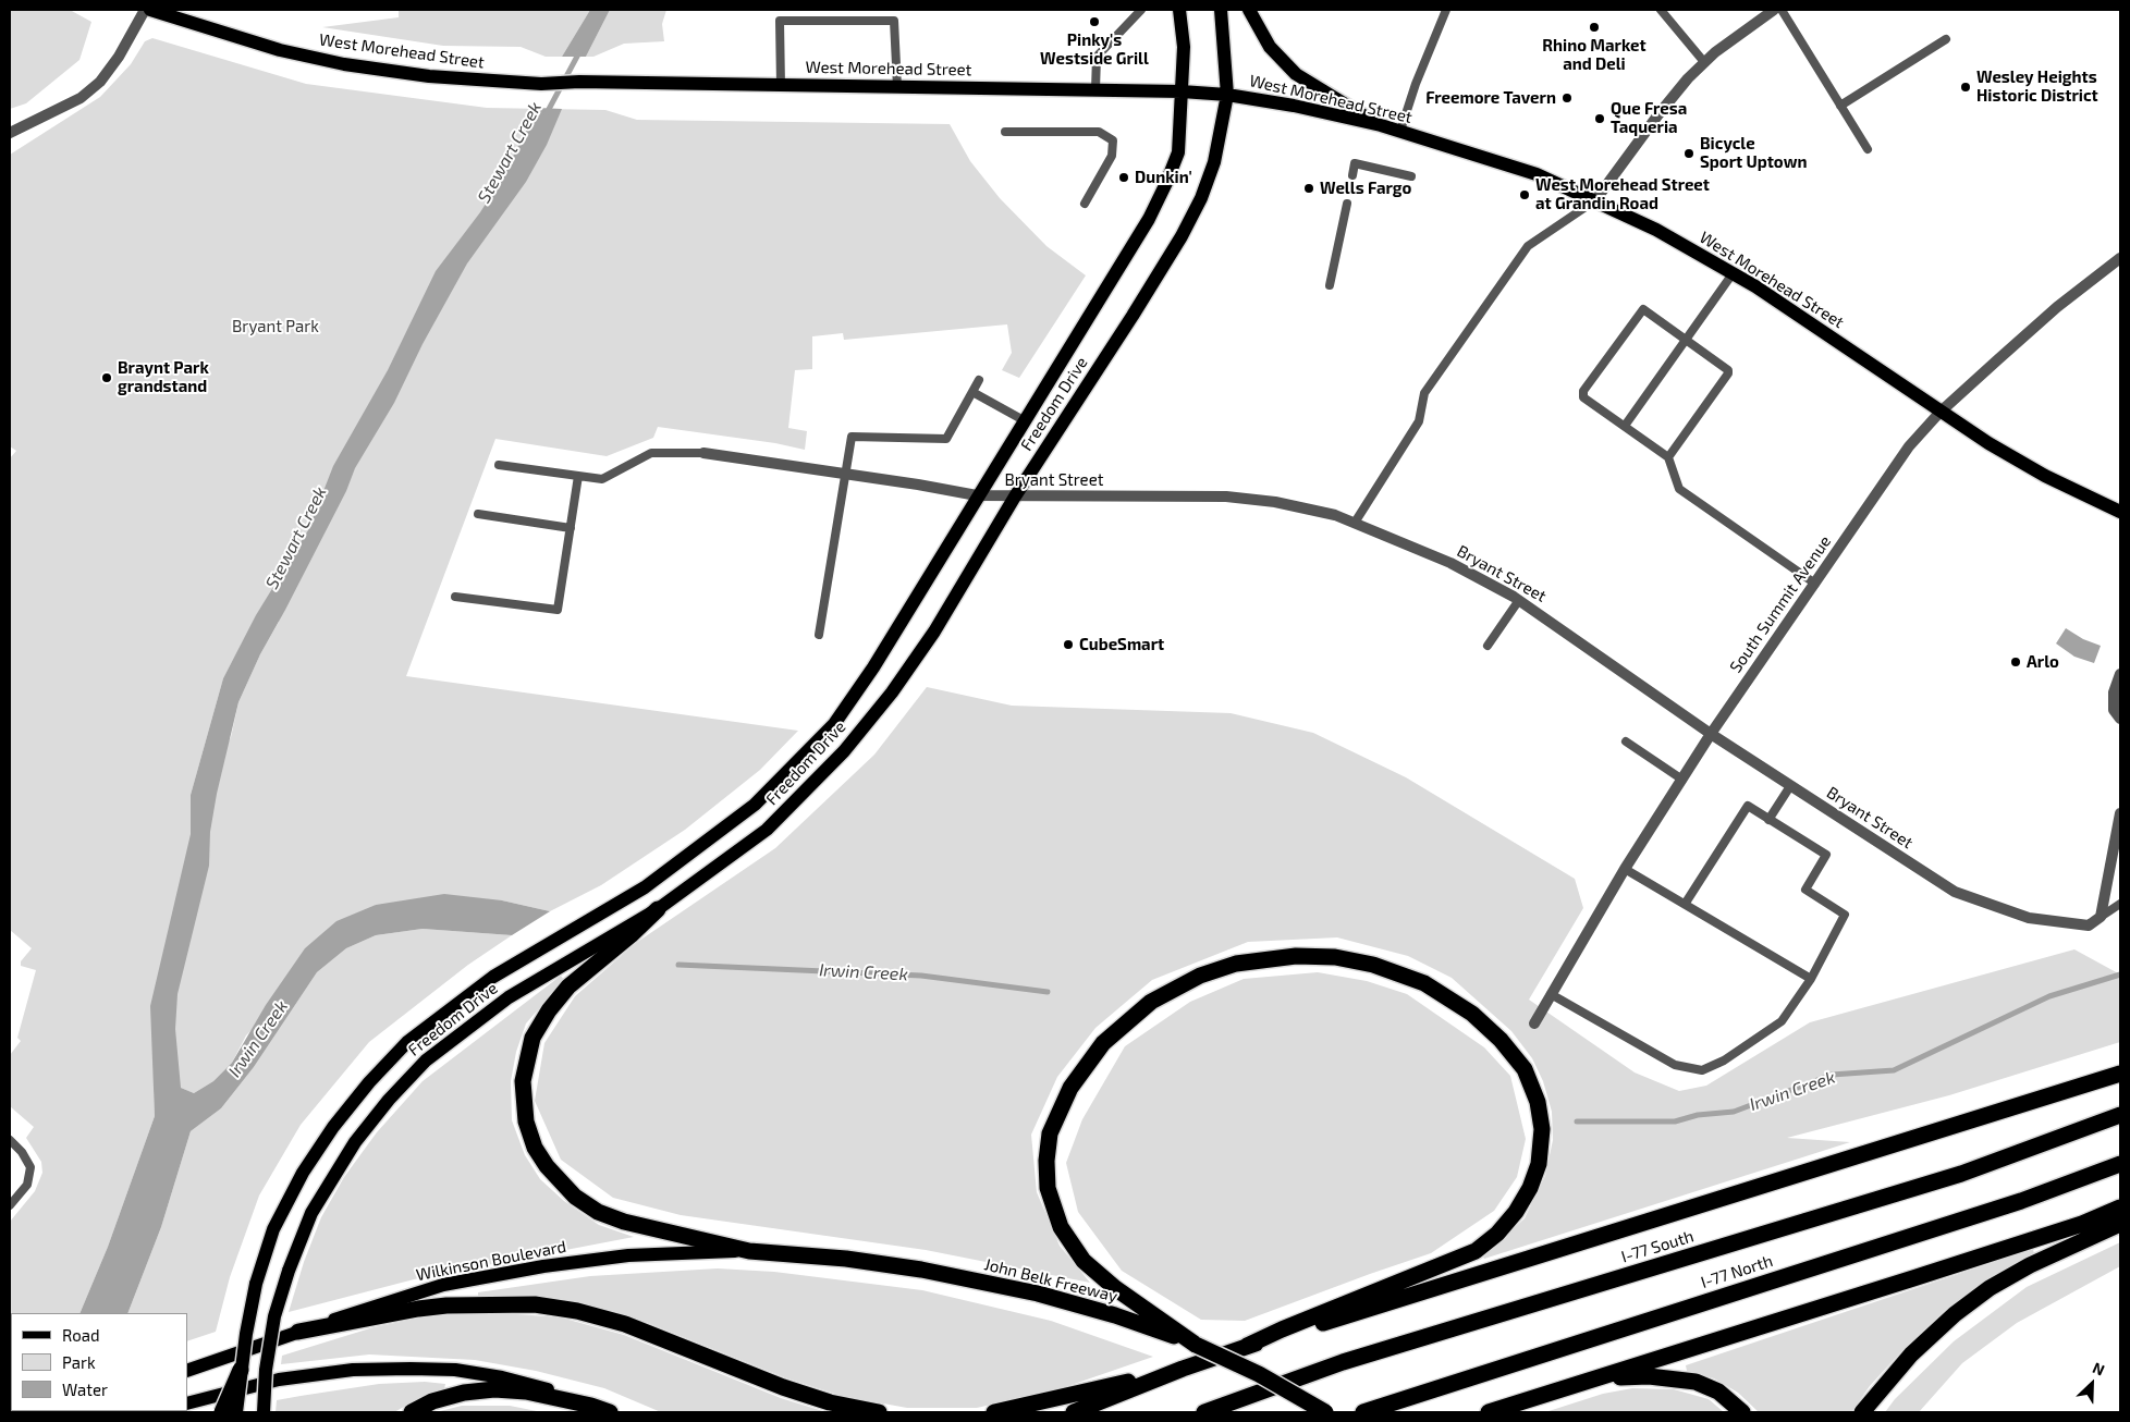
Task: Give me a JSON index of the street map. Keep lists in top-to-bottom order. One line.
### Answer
{"streets":{"highway":["I-77 South","I-77 North","John Belk Freeway"],"main road":["West Morehead Street","Freedom Drive","Wilkinson Boulevard"],"street":["Bryant Street","South Summit Avenue"]},"crossings":[["West Morehead Street","Freedom Drive"],["West Morehead Street","South Summit Avenue"],["Freedom Drive","Bryant Street"],["Freedom Drive","John Belk Freeway"],["Bryant Street","South Summit Avenue"],["Wilkinson Boulevard","John Belk Freeway"]],"water":["Stewart Creek","Irwin Creek"],"parks":["Bryant Park"],"places":["Pinky's Westside Grill","Rhino Market and Deli","Wesley Heights Historic District","Freemore Tavern","Que Fresa Taqueria","Bicycle Sport Uptown","Dunkin'","Wells Fargo","West Morehead Street at Grandin Road","Braynt Park grandstand","CubeSmart","Arlo"],"legend":["Road","Park","Water"],"north":"top right"}
